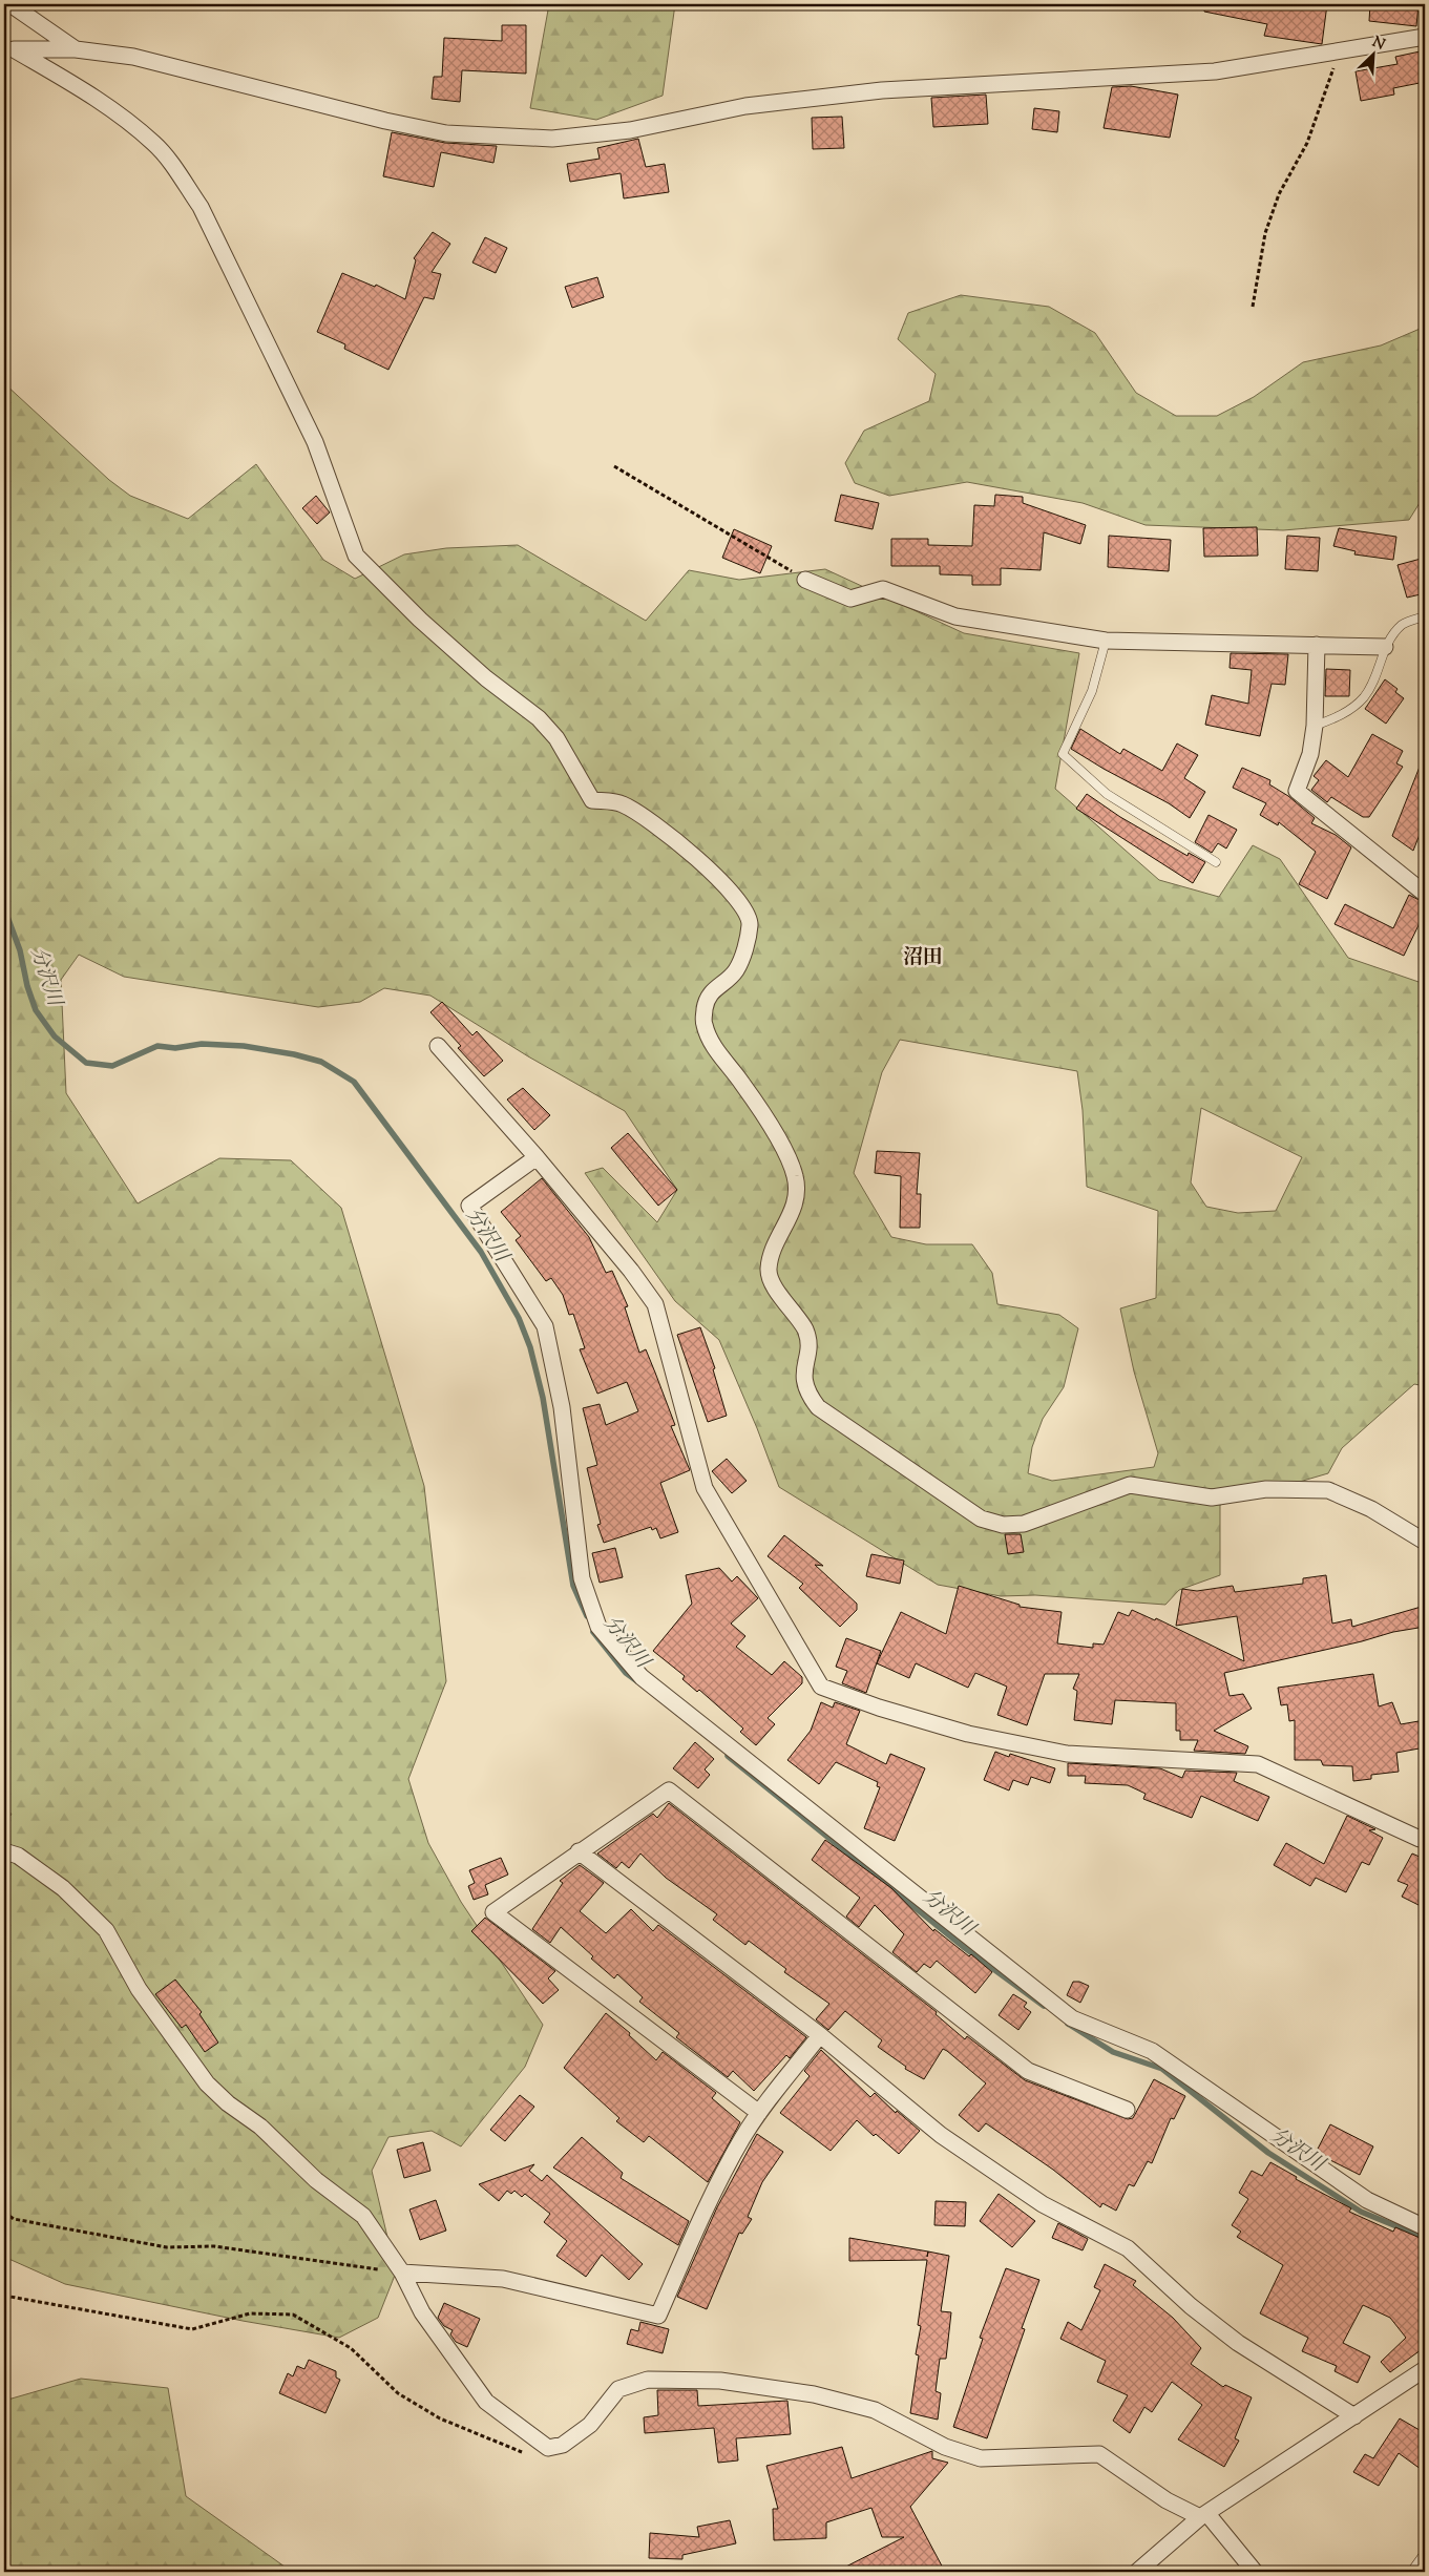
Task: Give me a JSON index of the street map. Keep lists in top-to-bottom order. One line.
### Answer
{"districts":["沼田"],"water":["分沢川"],"north":"top right"}
